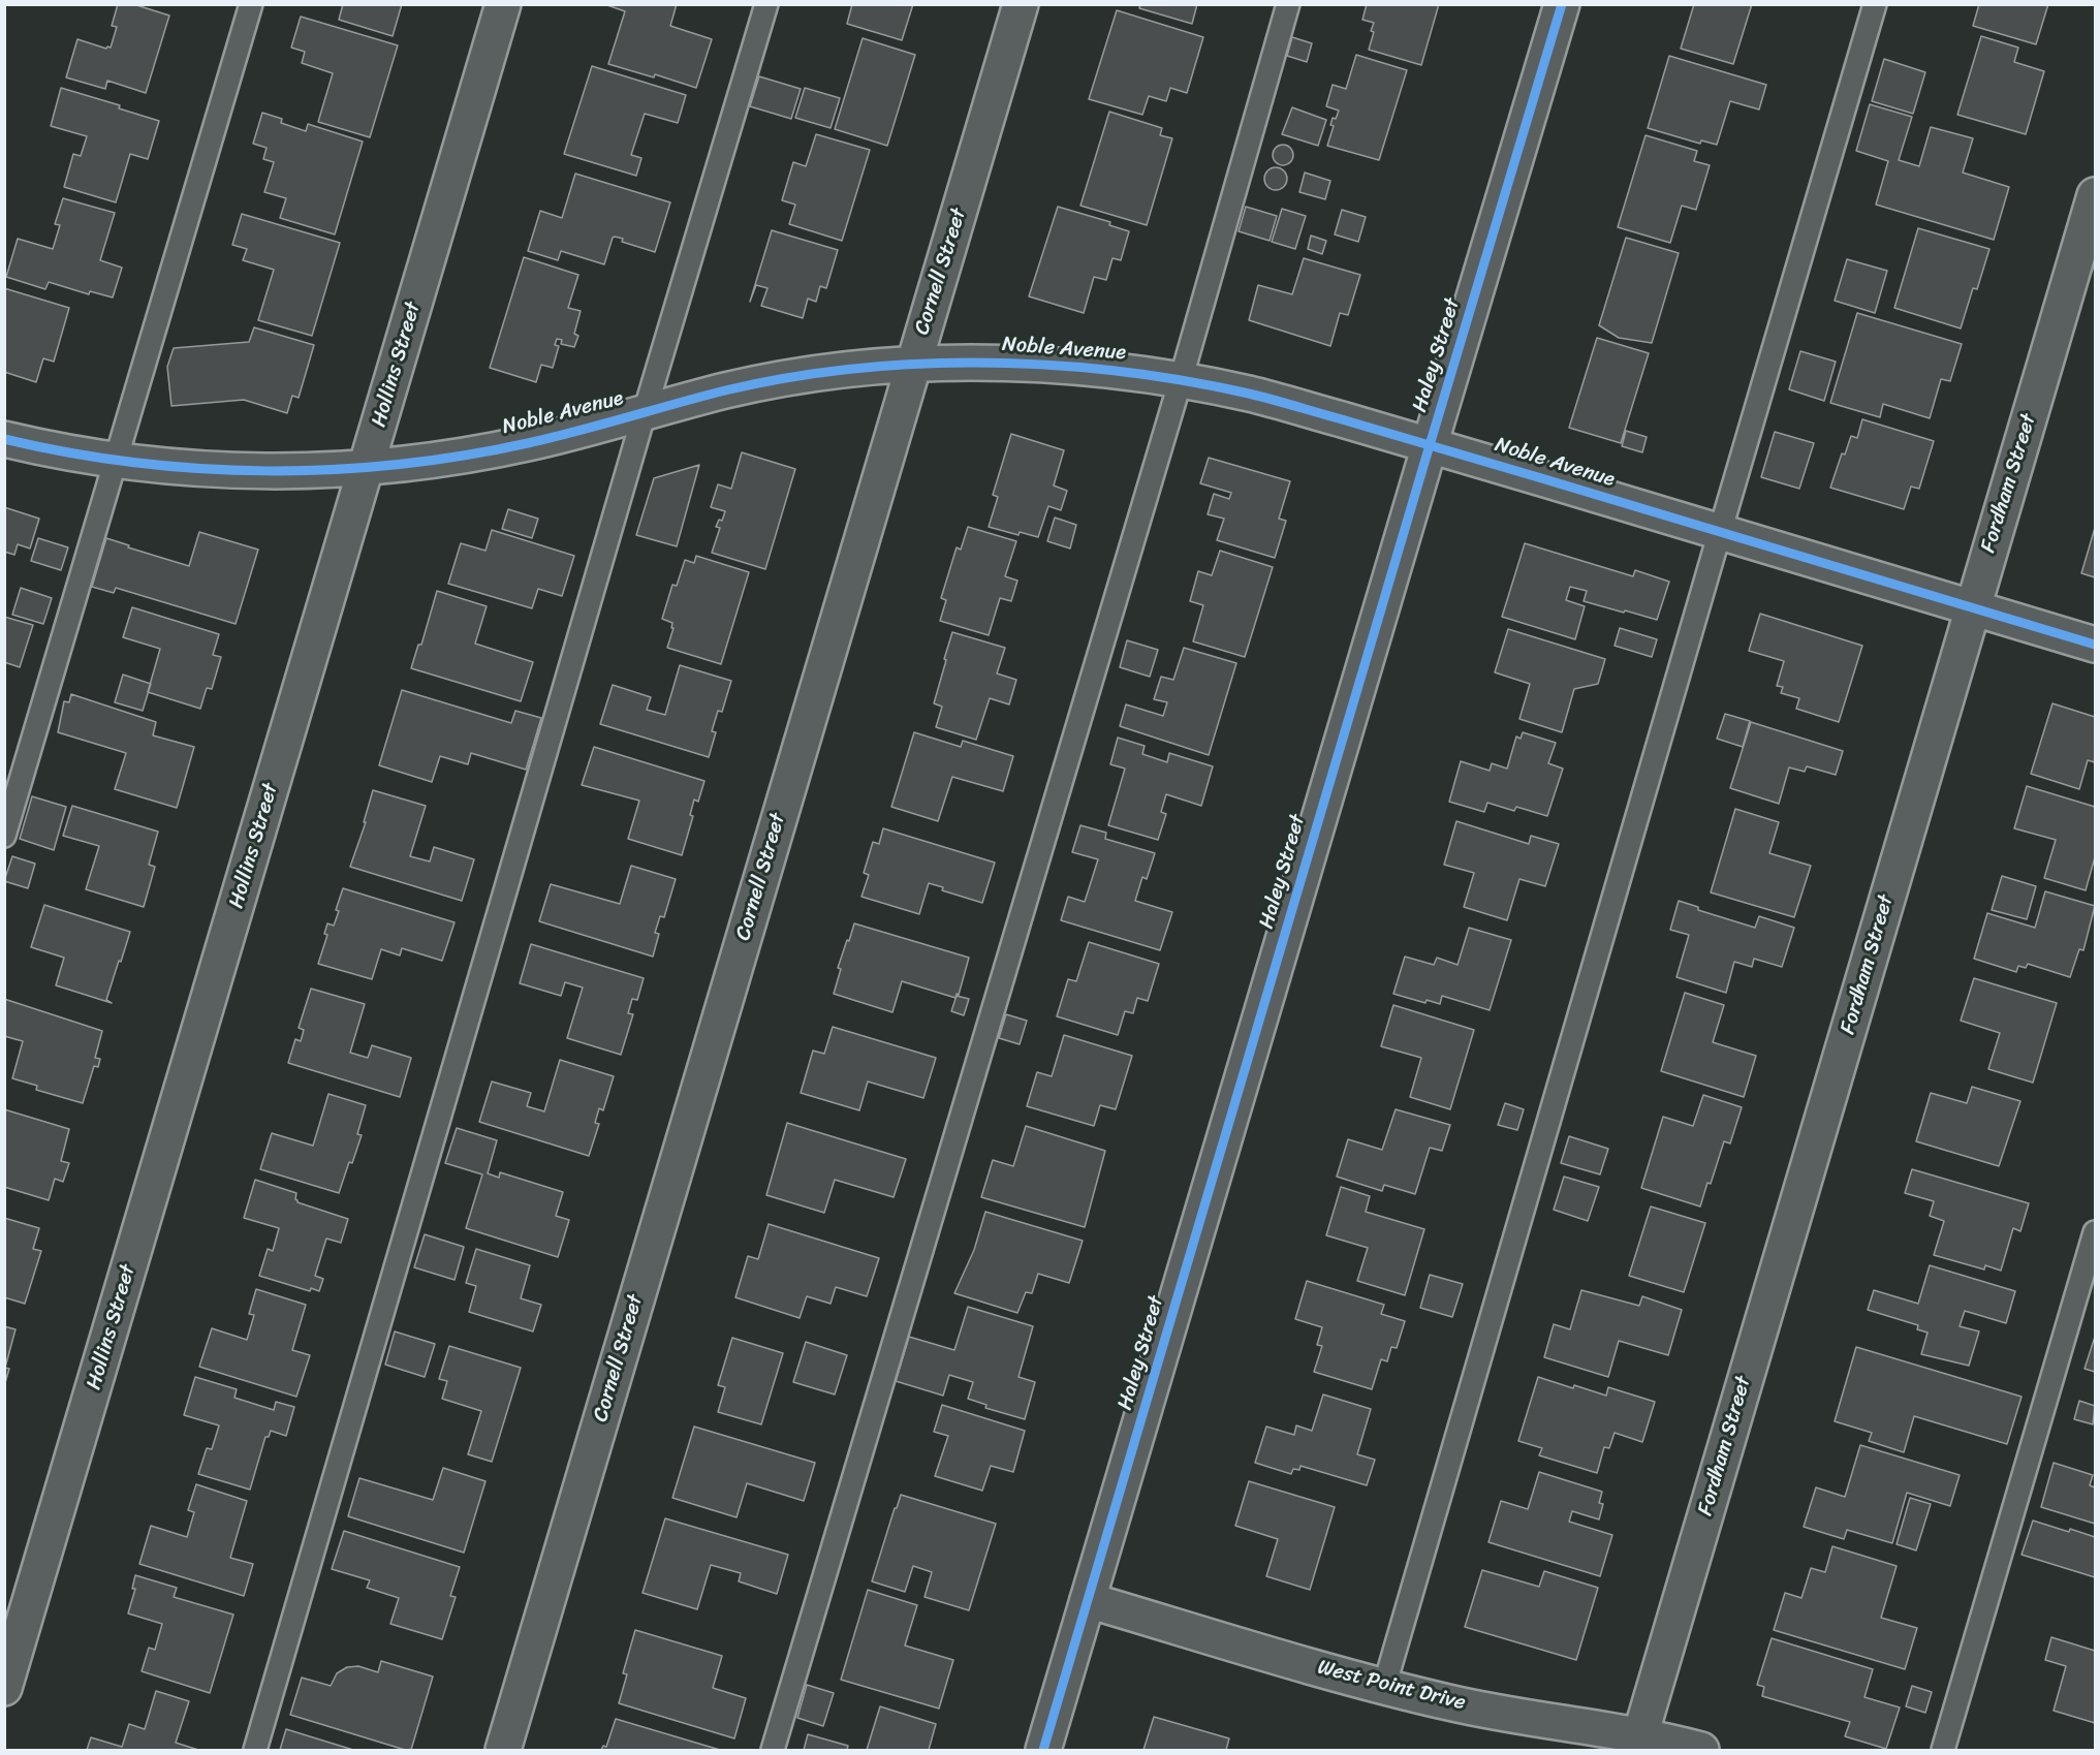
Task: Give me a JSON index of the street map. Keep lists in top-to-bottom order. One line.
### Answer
{"streets":{"street":["Cornell Street","Noble Avenue","Haley Street","Hollins Street","Fordham Street","West Point Drive"]},"crossings":[["Cornell Street","Noble Avenue"],["Noble Avenue","Haley Street"],["Noble Avenue","Hollins Street"],["Noble Avenue","Fordham Street"],["Haley Street","West Point Drive"],["Fordham Street","West Point Drive"]]}
